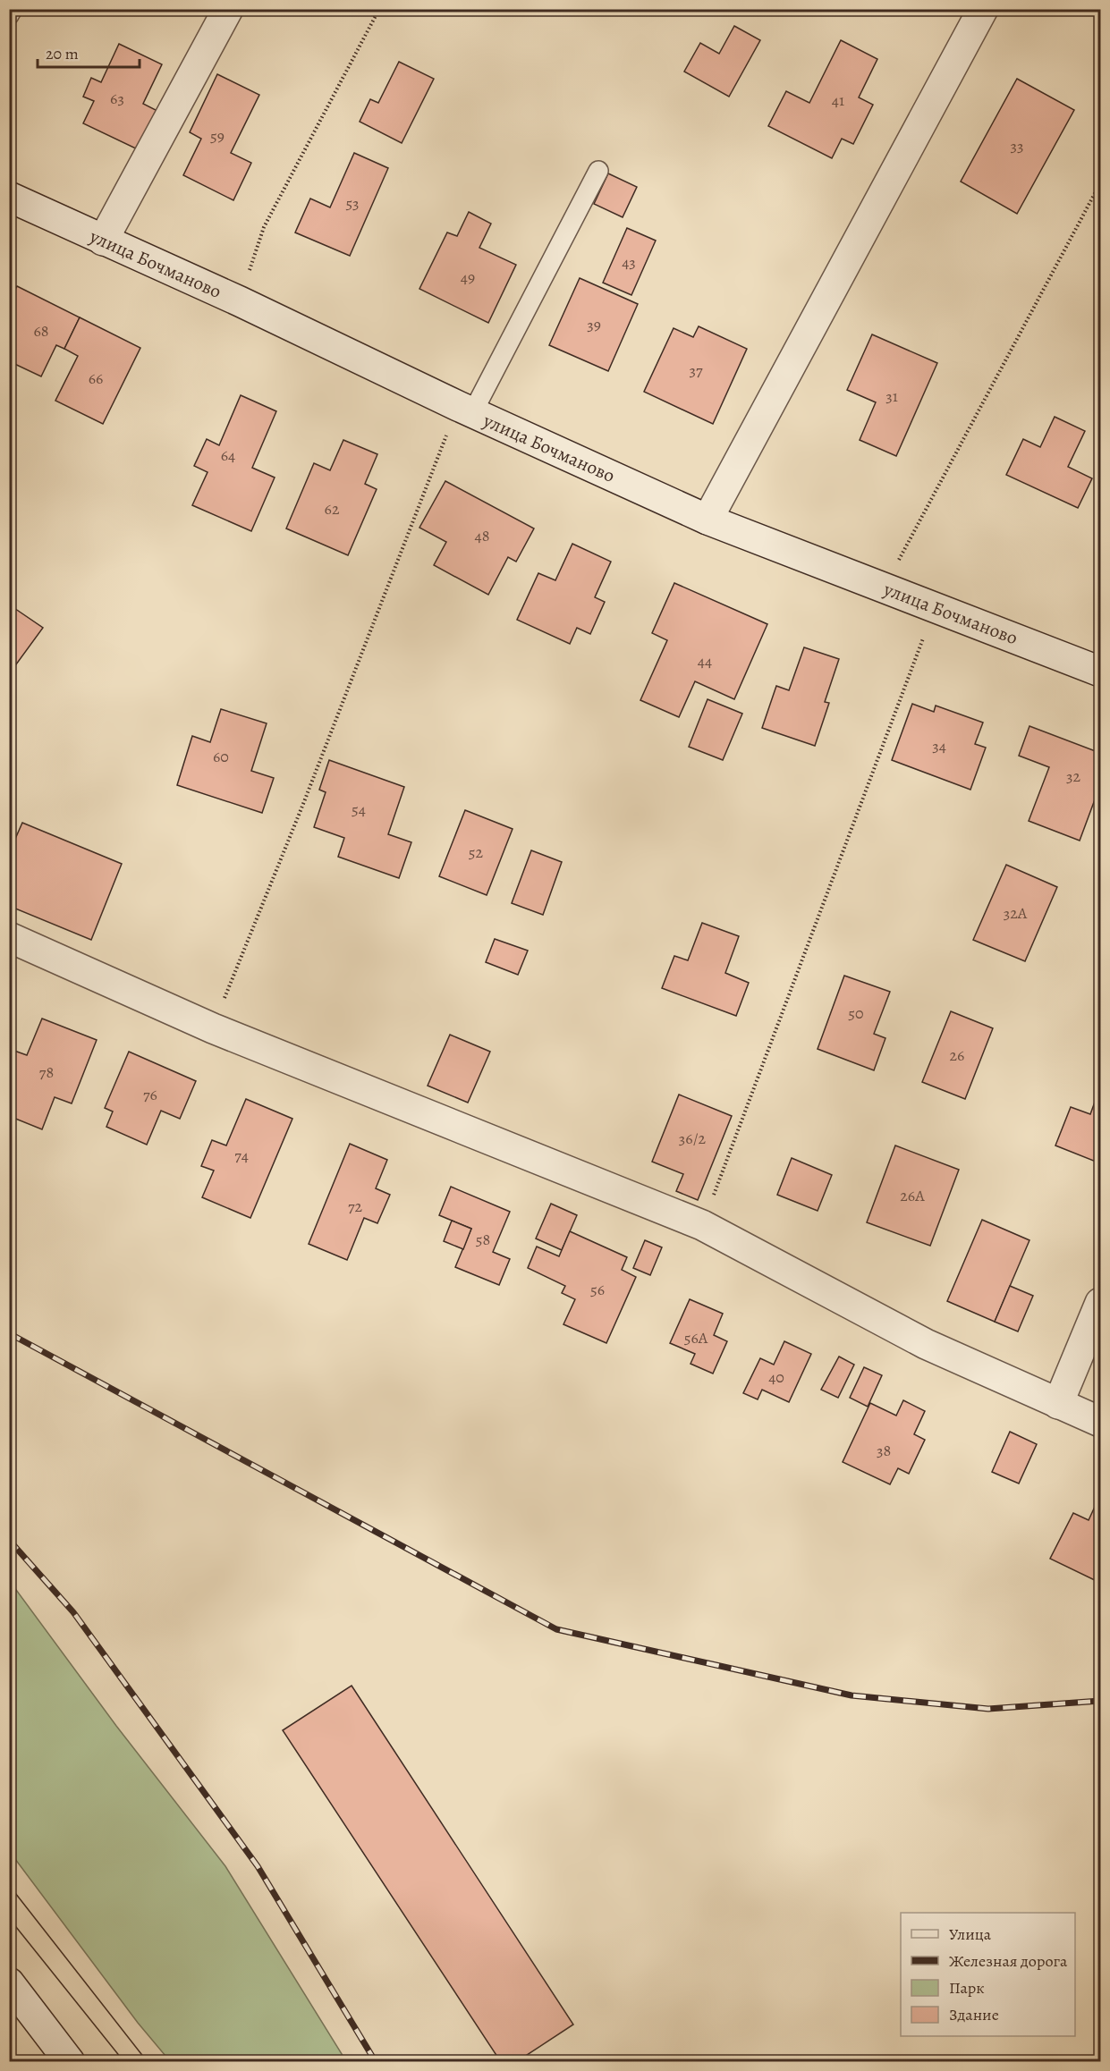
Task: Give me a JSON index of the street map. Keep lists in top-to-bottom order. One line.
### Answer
{"streets":{"street":["улица Бочманово"]},"house_numbers":["63","41","59","33","53","43","49","39","68","37","66","31","64","62","48","44","34","60","32","54","52","32А","50","26","78","76","36/2","74","26А","72","58","56","56А","40","38"],"legend":["Улица","Железная дорога","Парк","Здание"],"scale_bar":"20 m"}
